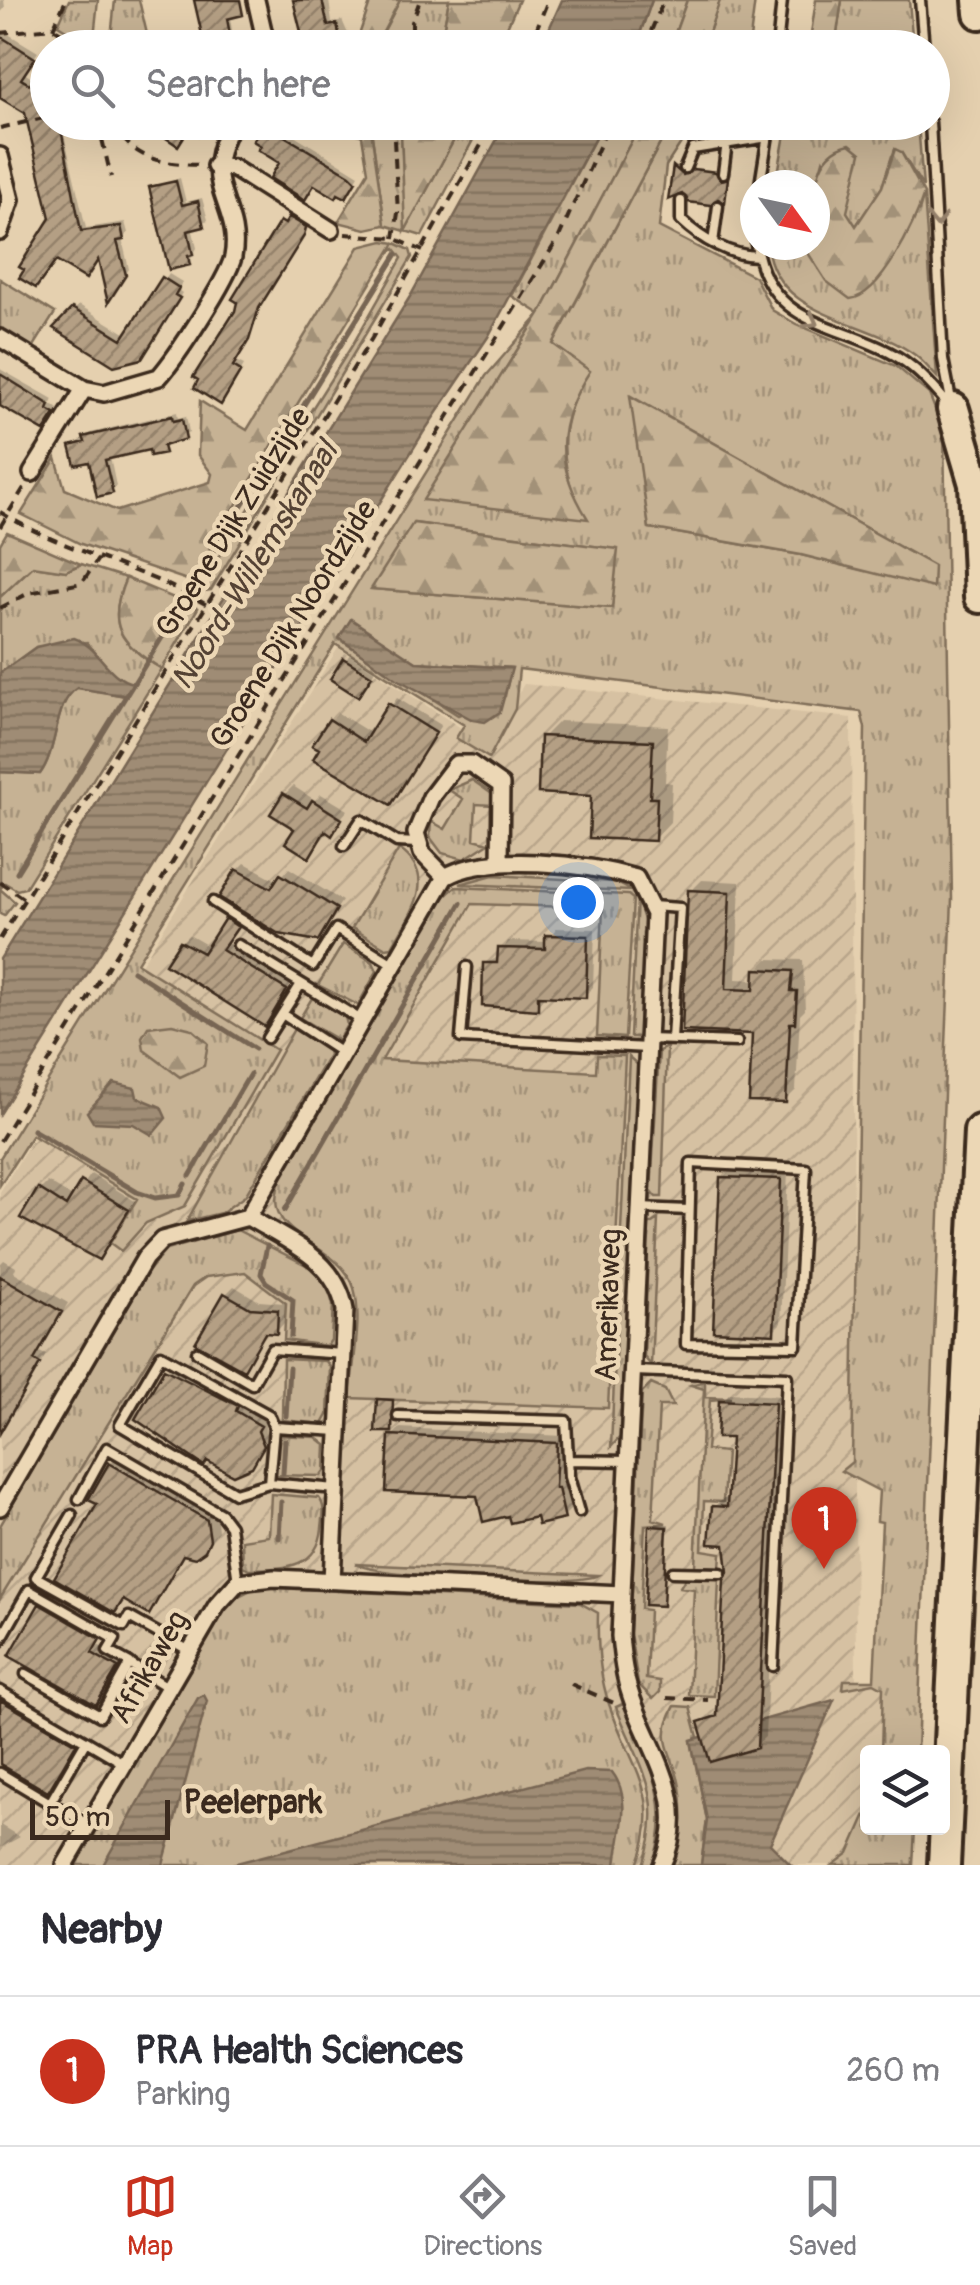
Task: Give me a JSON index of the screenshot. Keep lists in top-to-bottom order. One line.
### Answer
{"streets":{"street":["Amerikaweg","Afrikaweg"],"path":["Groene Dijk Zuidzijde","Groene Dijk Noordzijde"]},"districts":["Peelerpark"],"water":["Noord-Willemskanaal"],"scale_bar":"50 m","north":"bottom right","page":{"search":"Search here","pins":"1","scale":"50 m","heading":"Nearby","list":[{"mark":"1","name":"PRA Health Sciences","note":"Parking","value":"260 m"}],"nav":["Map","Directions","Saved"]}}
